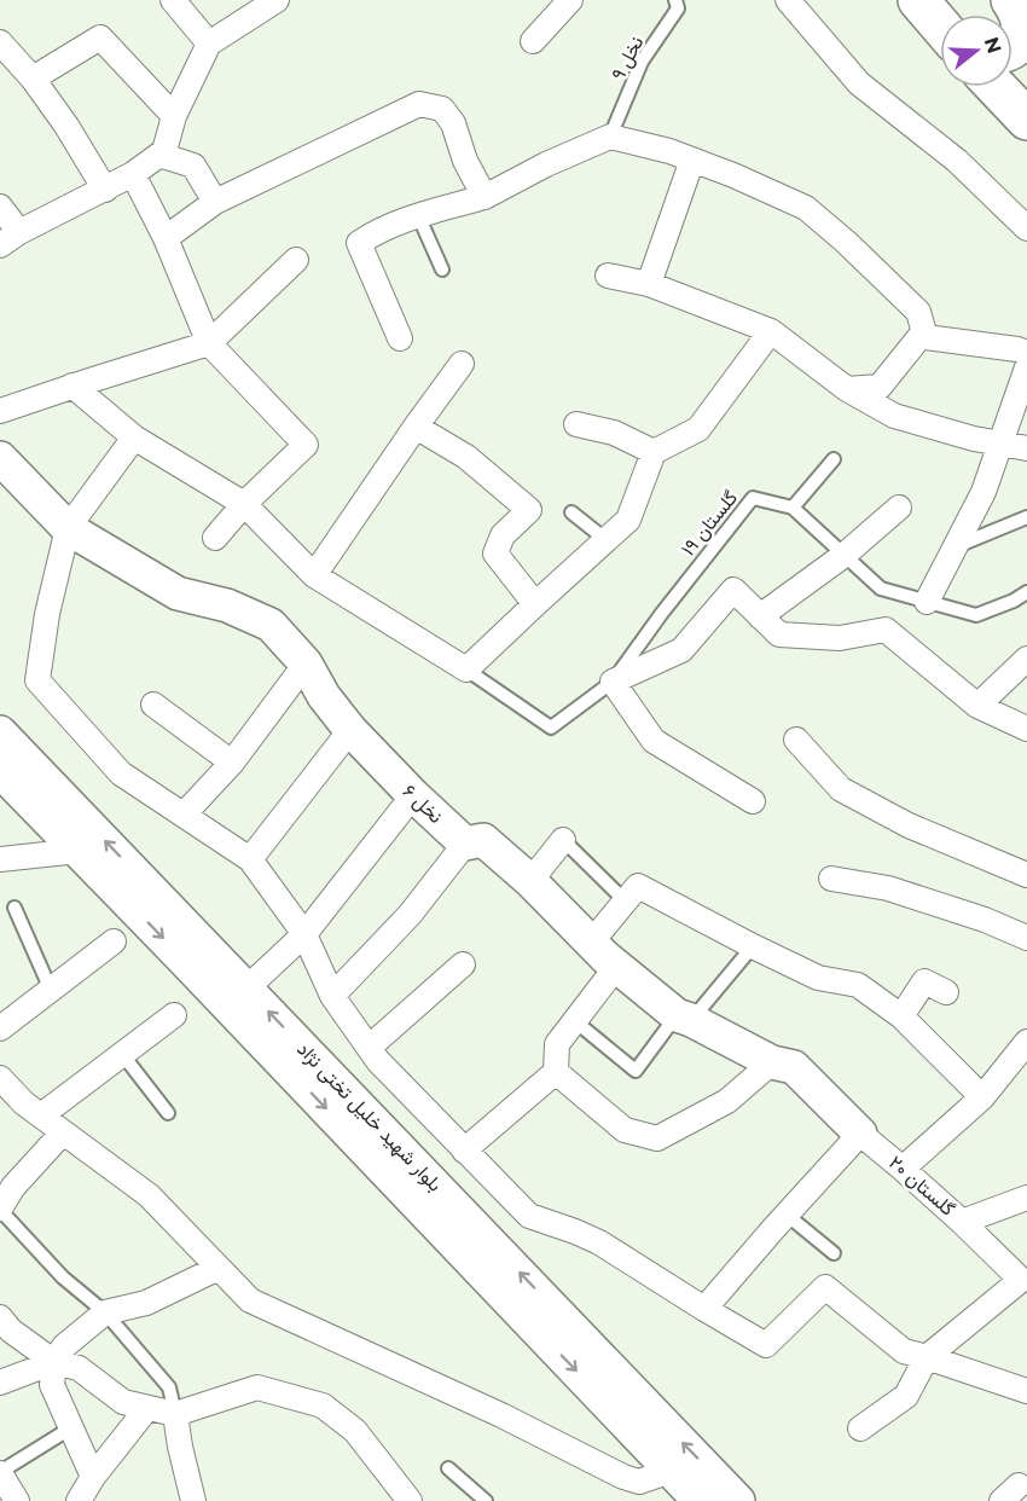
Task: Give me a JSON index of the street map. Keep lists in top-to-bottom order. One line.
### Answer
{"streets":{"street":["نخل ۶","بلوار شهید خلیل تختی نژاد","گلستان ۲۰"],"lane":["نخل ۹","گلستان ۱۹"]},"crossings":[["نخل ۶","گلستان ۲۰"]],"north":"right"}
